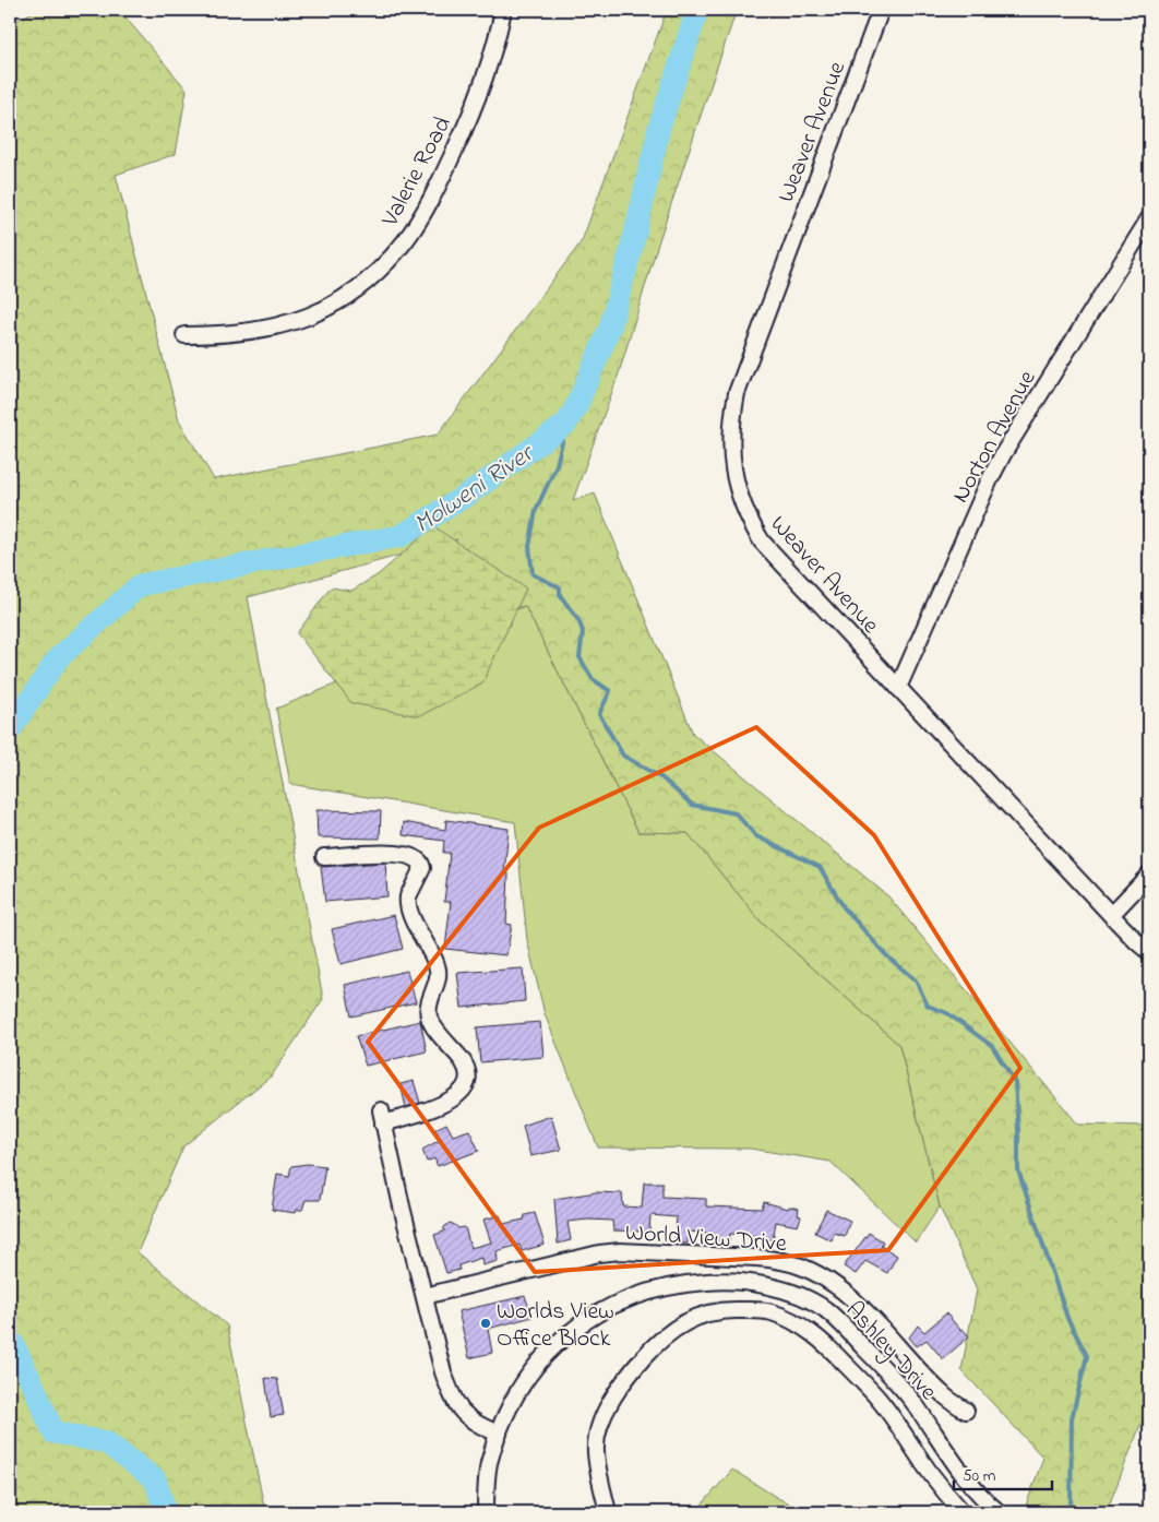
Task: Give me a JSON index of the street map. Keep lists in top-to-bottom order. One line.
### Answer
{"streets":{"street":["Weaver Avenue","Valerie Road","Norton Avenue","World View Drive","Ashley Drive"]},"crossings":[["Weaver Avenue","Norton Avenue"]],"water":["Molweni River"],"places":["Worlds View Office Block"],"scale_bar":"50 m"}
